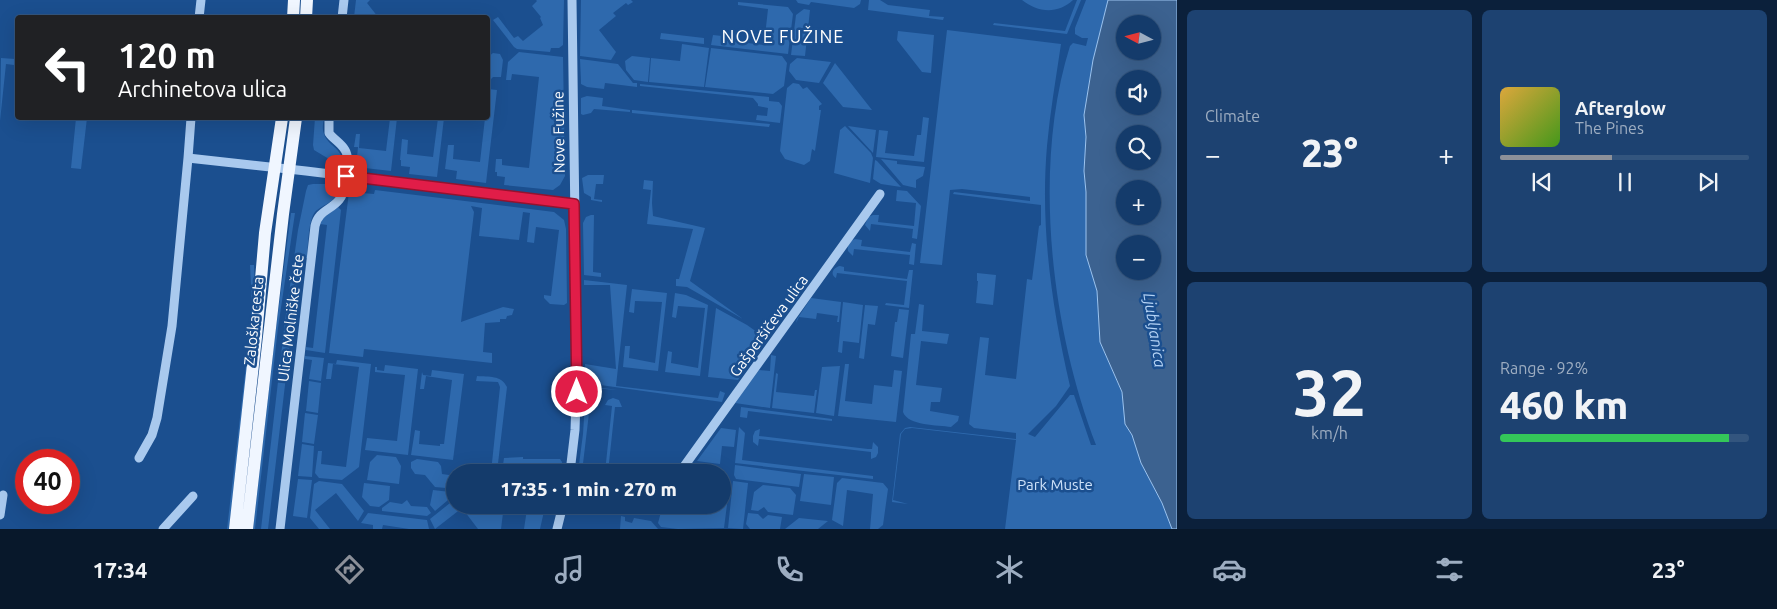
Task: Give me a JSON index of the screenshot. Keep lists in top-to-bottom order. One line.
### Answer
{"streets":{"main road":["Zaloška cesta"],"street":["Nove Fužine","Ulica Molniške čete","Gašperšičeva ulica"]},"districts":["NOVE FUŽINE"],"water":["Ljubljanica"],"parks":["Park Muste"],"north":"left","page":{"tile":["Climate",["32","km/h"],["Range · 92%","460 km"]],"map_buttons":["+","−"],"turn":["120 m","Archinetova ulica"],"song":["Afterglow","The Pines"],"heat":["−","23°","+"],"limit":"40","trip":"17:35 · 1 min · 270 m","tabs":["17:34","23°"]}}
